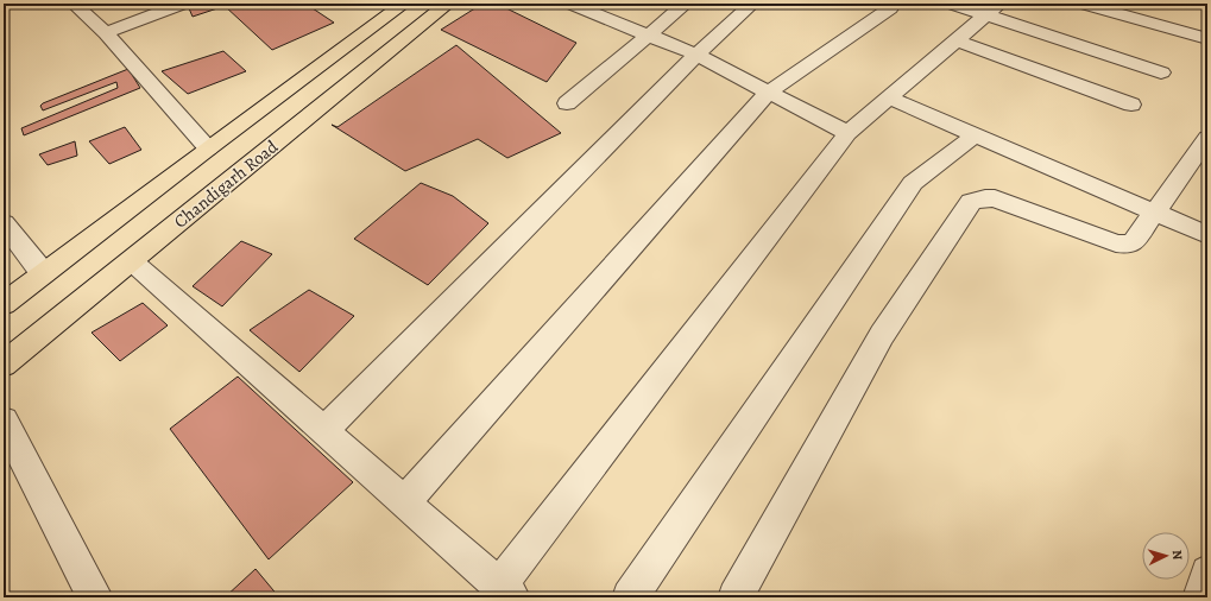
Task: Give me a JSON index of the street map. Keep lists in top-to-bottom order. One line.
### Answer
{"streets":{"main road":["Chandigarh Road"]},"north":"right"}
